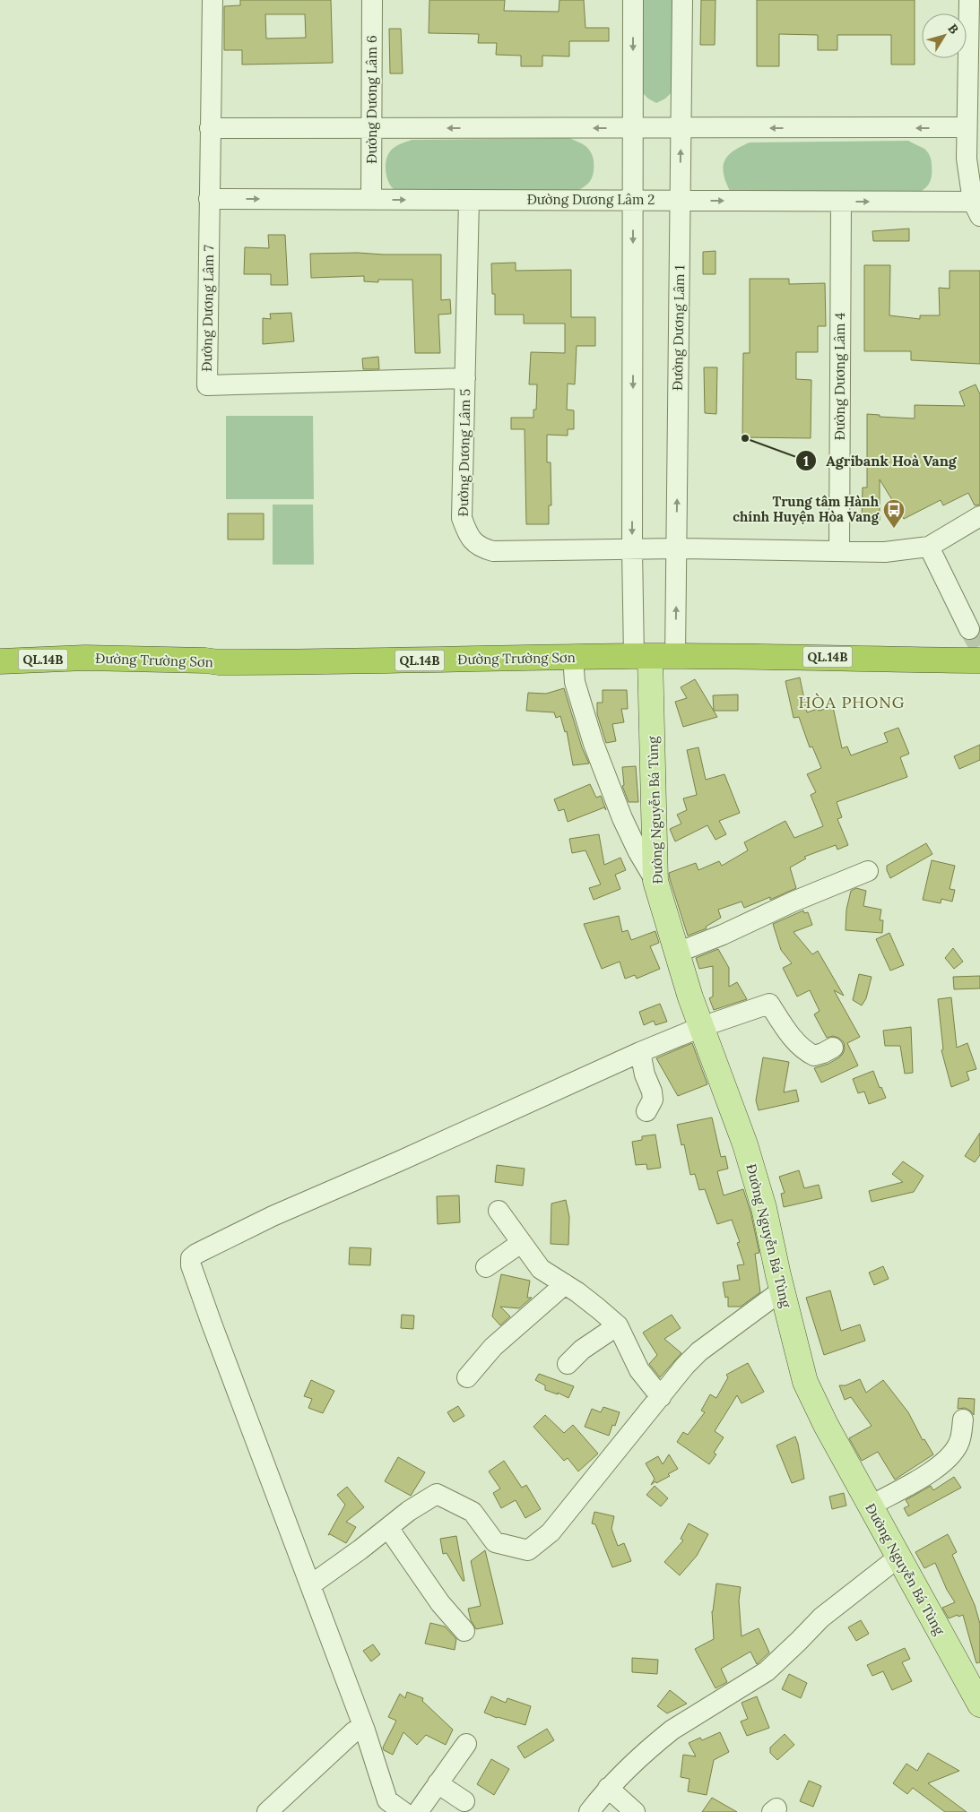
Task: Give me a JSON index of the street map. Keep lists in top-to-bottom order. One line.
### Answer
{"streets":{"highway":["QL.14B","Đường Trường Sơn"],"main road":["Đường Nguyễn Bá Tùng"],"street":["Đường Dương Lâm 6","Đường Dương Lâm 2","Đường Dương Lâm 7","Đường Dương Lâm 1","Đường Dương Lâm 4","Đường Dương Lâm 5"]},"crossings":[["Đường Dương Lâm 6","Đường Dương Lâm 2"],["Đường Dương Lâm 2","Đường Dương Lâm 7"],["Đường Dương Lâm 2","Đường Dương Lâm 1"],["Đường Dương Lâm 2","Đường Dương Lâm 4"],["Đường Dương Lâm 2","Đường Dương Lâm 5"],["Đường Dương Lâm 7","Đường Dương Lâm 5"],["Đường Dương Lâm 1","Đường Dương Lâm 5"],["Đường Dương Lâm 1","Đường Trường Sơn"],["Đường Dương Lâm 4","Đường Dương Lâm 5"],["Đường Trường Sơn","Đường Nguyễn Bá Tùng"]],"districts":["HÒA PHONG"],"places":{"other":["Agribank Hoà Vang"],"bus stop":["Trung tâm Hành chính Huyện Hòa Vang"]},"north":"top right"}
